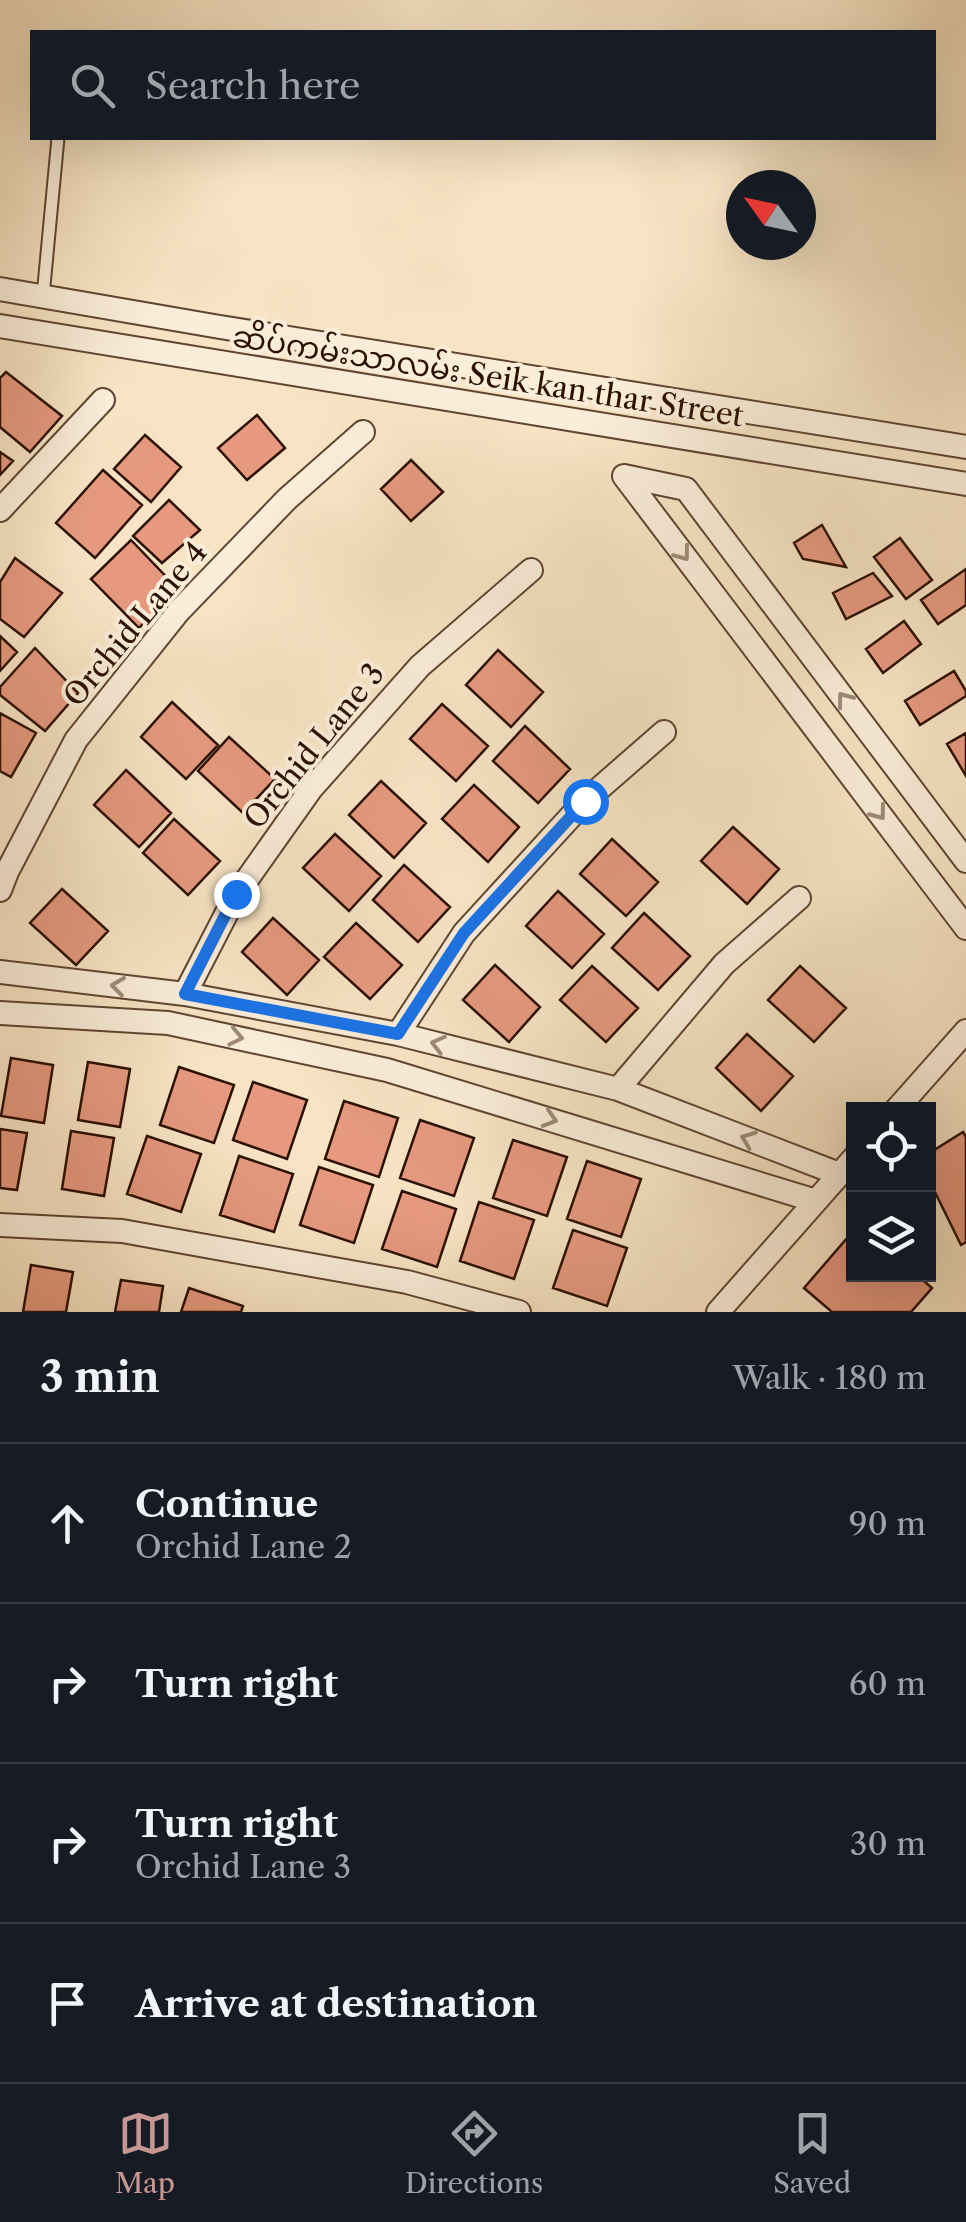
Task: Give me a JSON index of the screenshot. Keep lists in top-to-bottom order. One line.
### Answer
{"streets":{"street":["ဆိပ်ကမ်းသာလမ်း Seik kan thar Street","Orchid Lane 4","Orchid Lane 3"]},"north":"top left","page":{"search":"Search here","heading":["3 min","Walk · 180 m"],"list":[["Continue","Orchid Lane 2","90 m"],["Turn right","60 m"],["Turn right","Orchid Lane 3","30 m"],"Arrive at destination"],"nav":["Map","Directions","Saved"]}}
